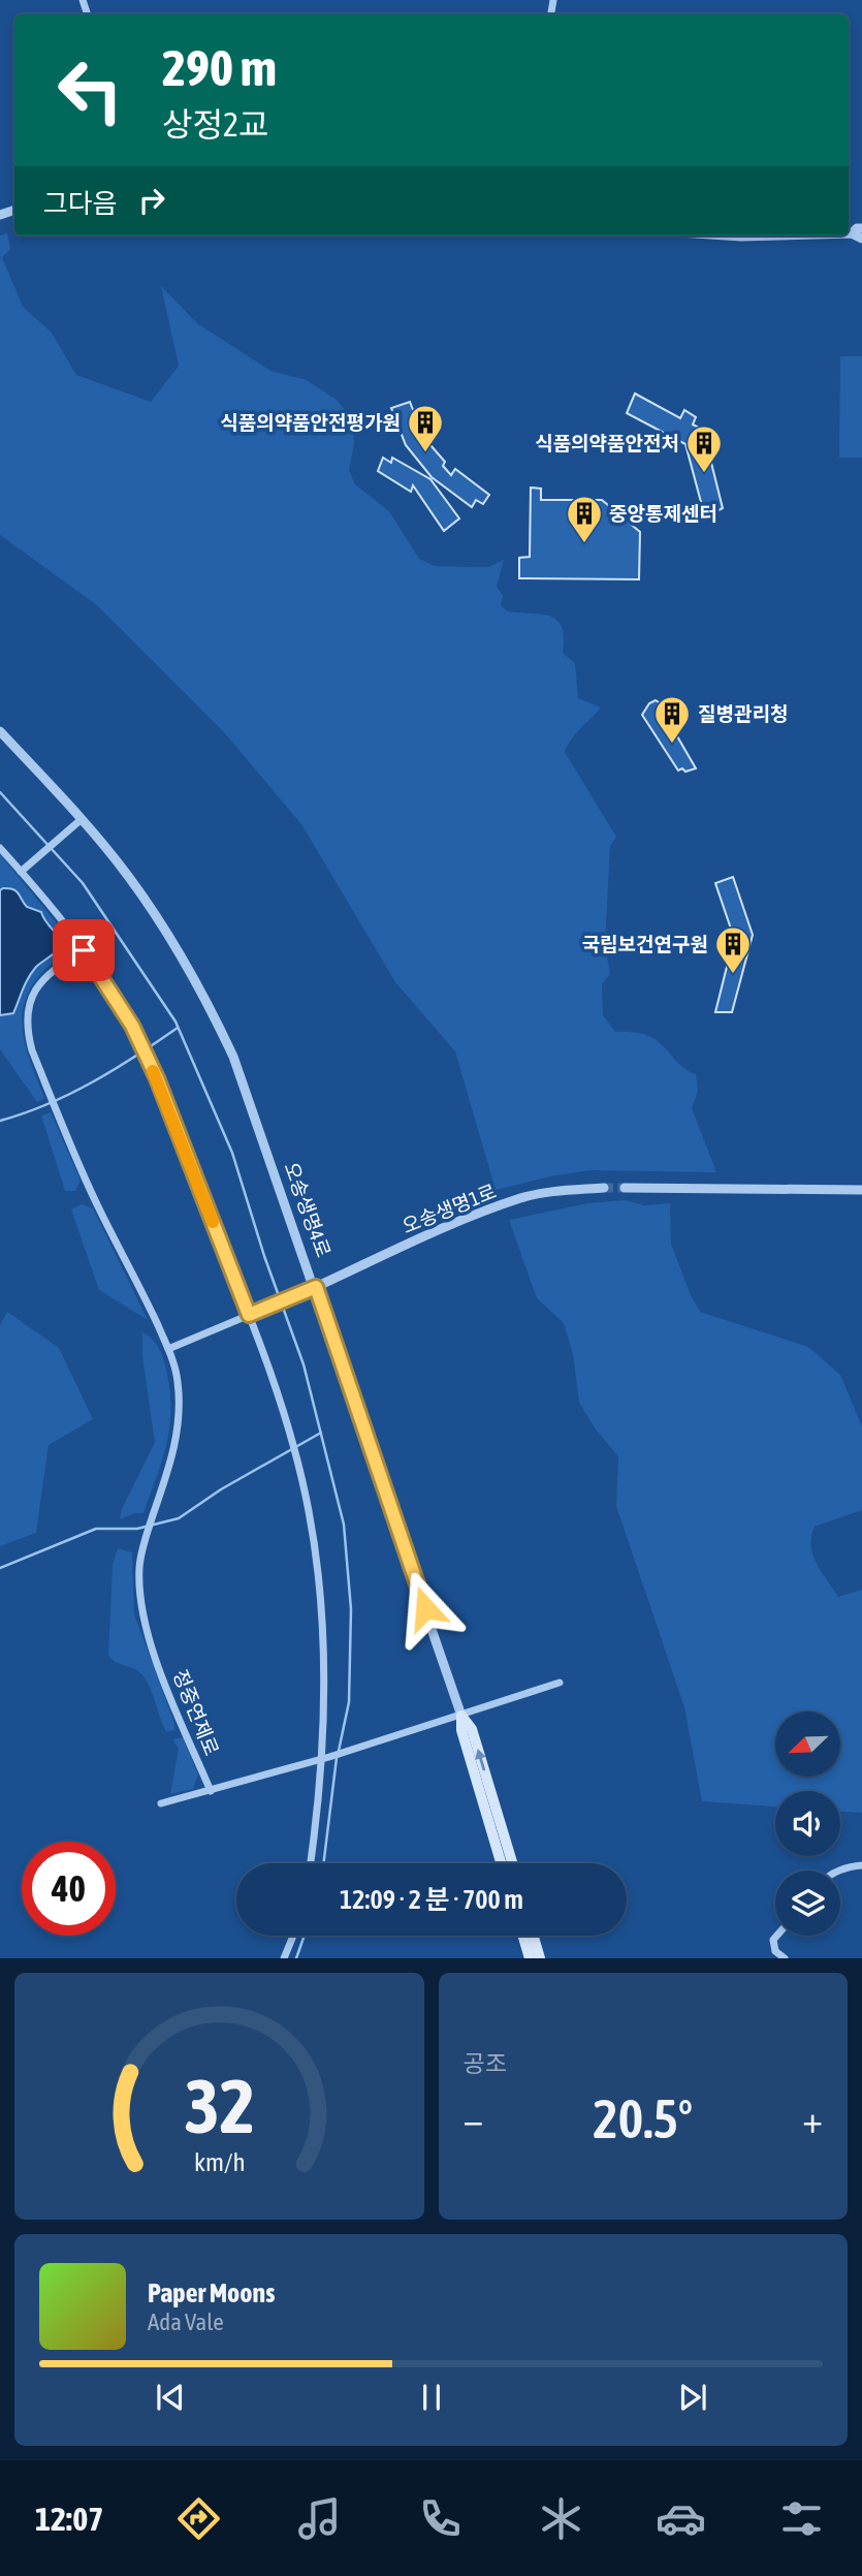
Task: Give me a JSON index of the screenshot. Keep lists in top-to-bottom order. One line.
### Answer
{"streets":{"street":["오송생명1로","오송생명4로","정중연제로"]},"crossings":[["오송생명1로","오송생명4로"]],"places":{"building":["식품의약품안전평가원","식품의약품안전처","중앙통제센터","질병관리청","국립보건연구원"]},"north":"bottom left","page":{"turn":["290 m","상정2교"],"then":"그다음","limit":"40","trip":"12:09 · 2 분 · 700 m","tile":"공조","heat":["−","20.5°","+"],"song":["Paper Moons","Ada Vale"],"tabs":"12:07","gauge":["32","km/h"]}}
